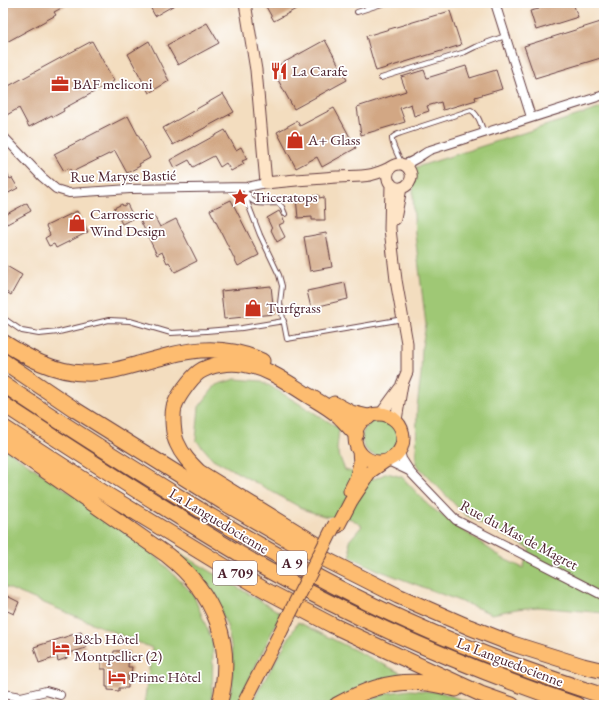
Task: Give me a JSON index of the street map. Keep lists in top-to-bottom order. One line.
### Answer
{"streets":{"highway":["La Languedocienne","A 9","A 709"],"street":["Rue Maryse Bastié","Rue du Mas de Magret"]},"places":{"restaurant":["La Carafe"],"office":["BAF meliconi"],"shop":["A+ Glass","Carrosserie Wind Design","Turfgrass"],"place":["Triceratops"],"hotel":["B&b Hôtel Montpellier (2)","Prime Hôtel"]}}
